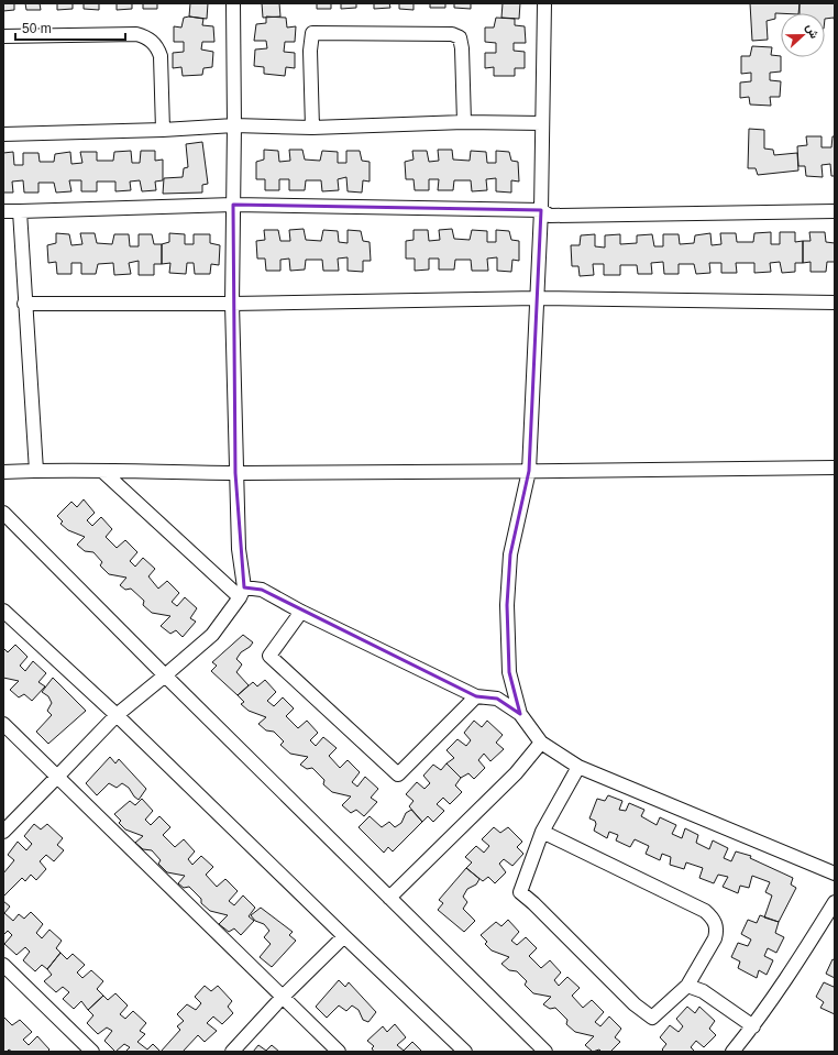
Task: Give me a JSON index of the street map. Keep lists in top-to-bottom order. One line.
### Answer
{"scale_bar":"50 m","north":"right"}
